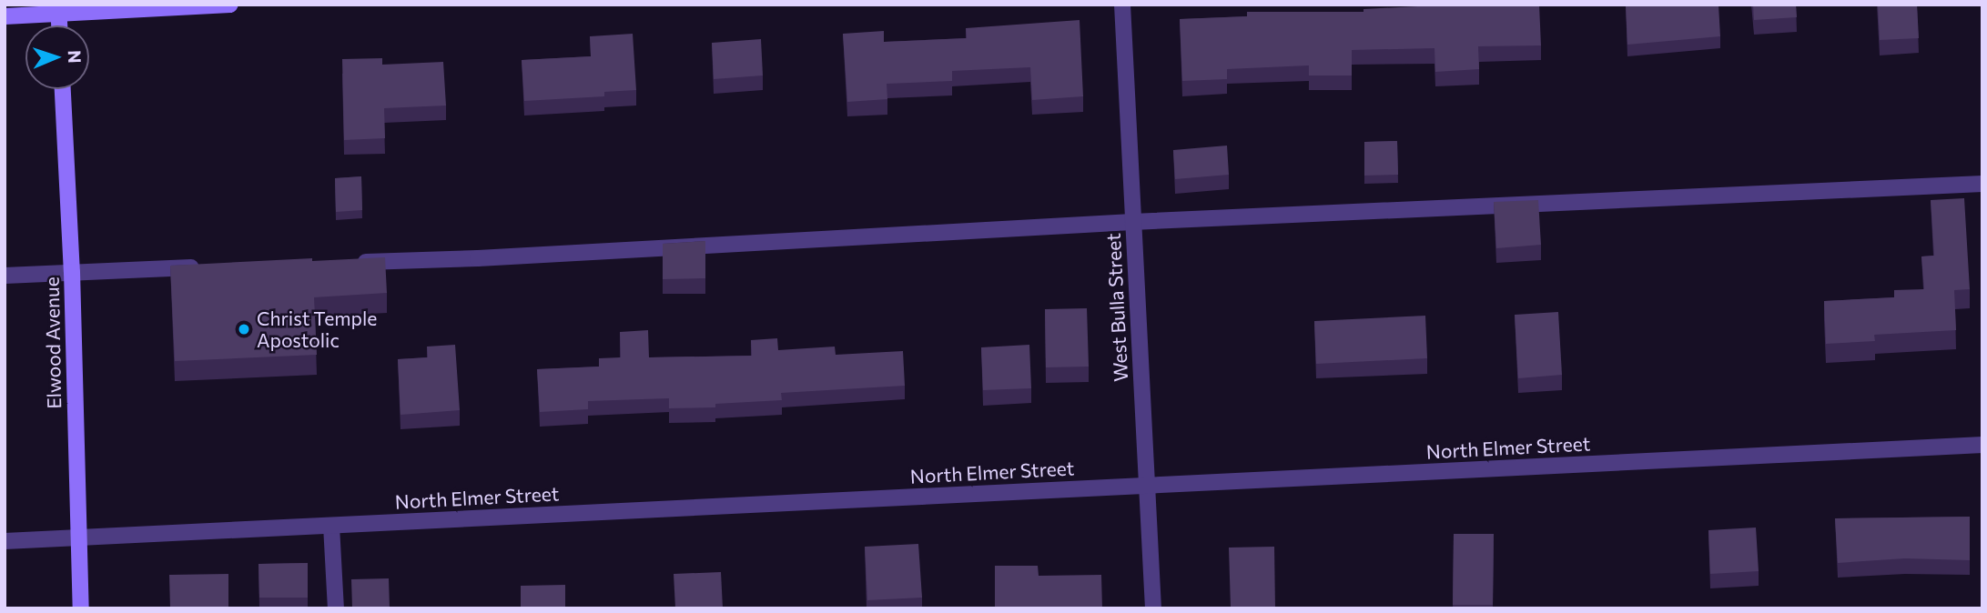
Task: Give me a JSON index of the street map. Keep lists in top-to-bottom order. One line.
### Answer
{"streets":{"street":["West Bulla Street","Elwood Avenue","North Elmer Street"]},"crossings":[["West Bulla Street","North Elmer Street"],["Elwood Avenue","North Elmer Street"]],"places":["Christ Temple Apostolic"],"north":"right"}
